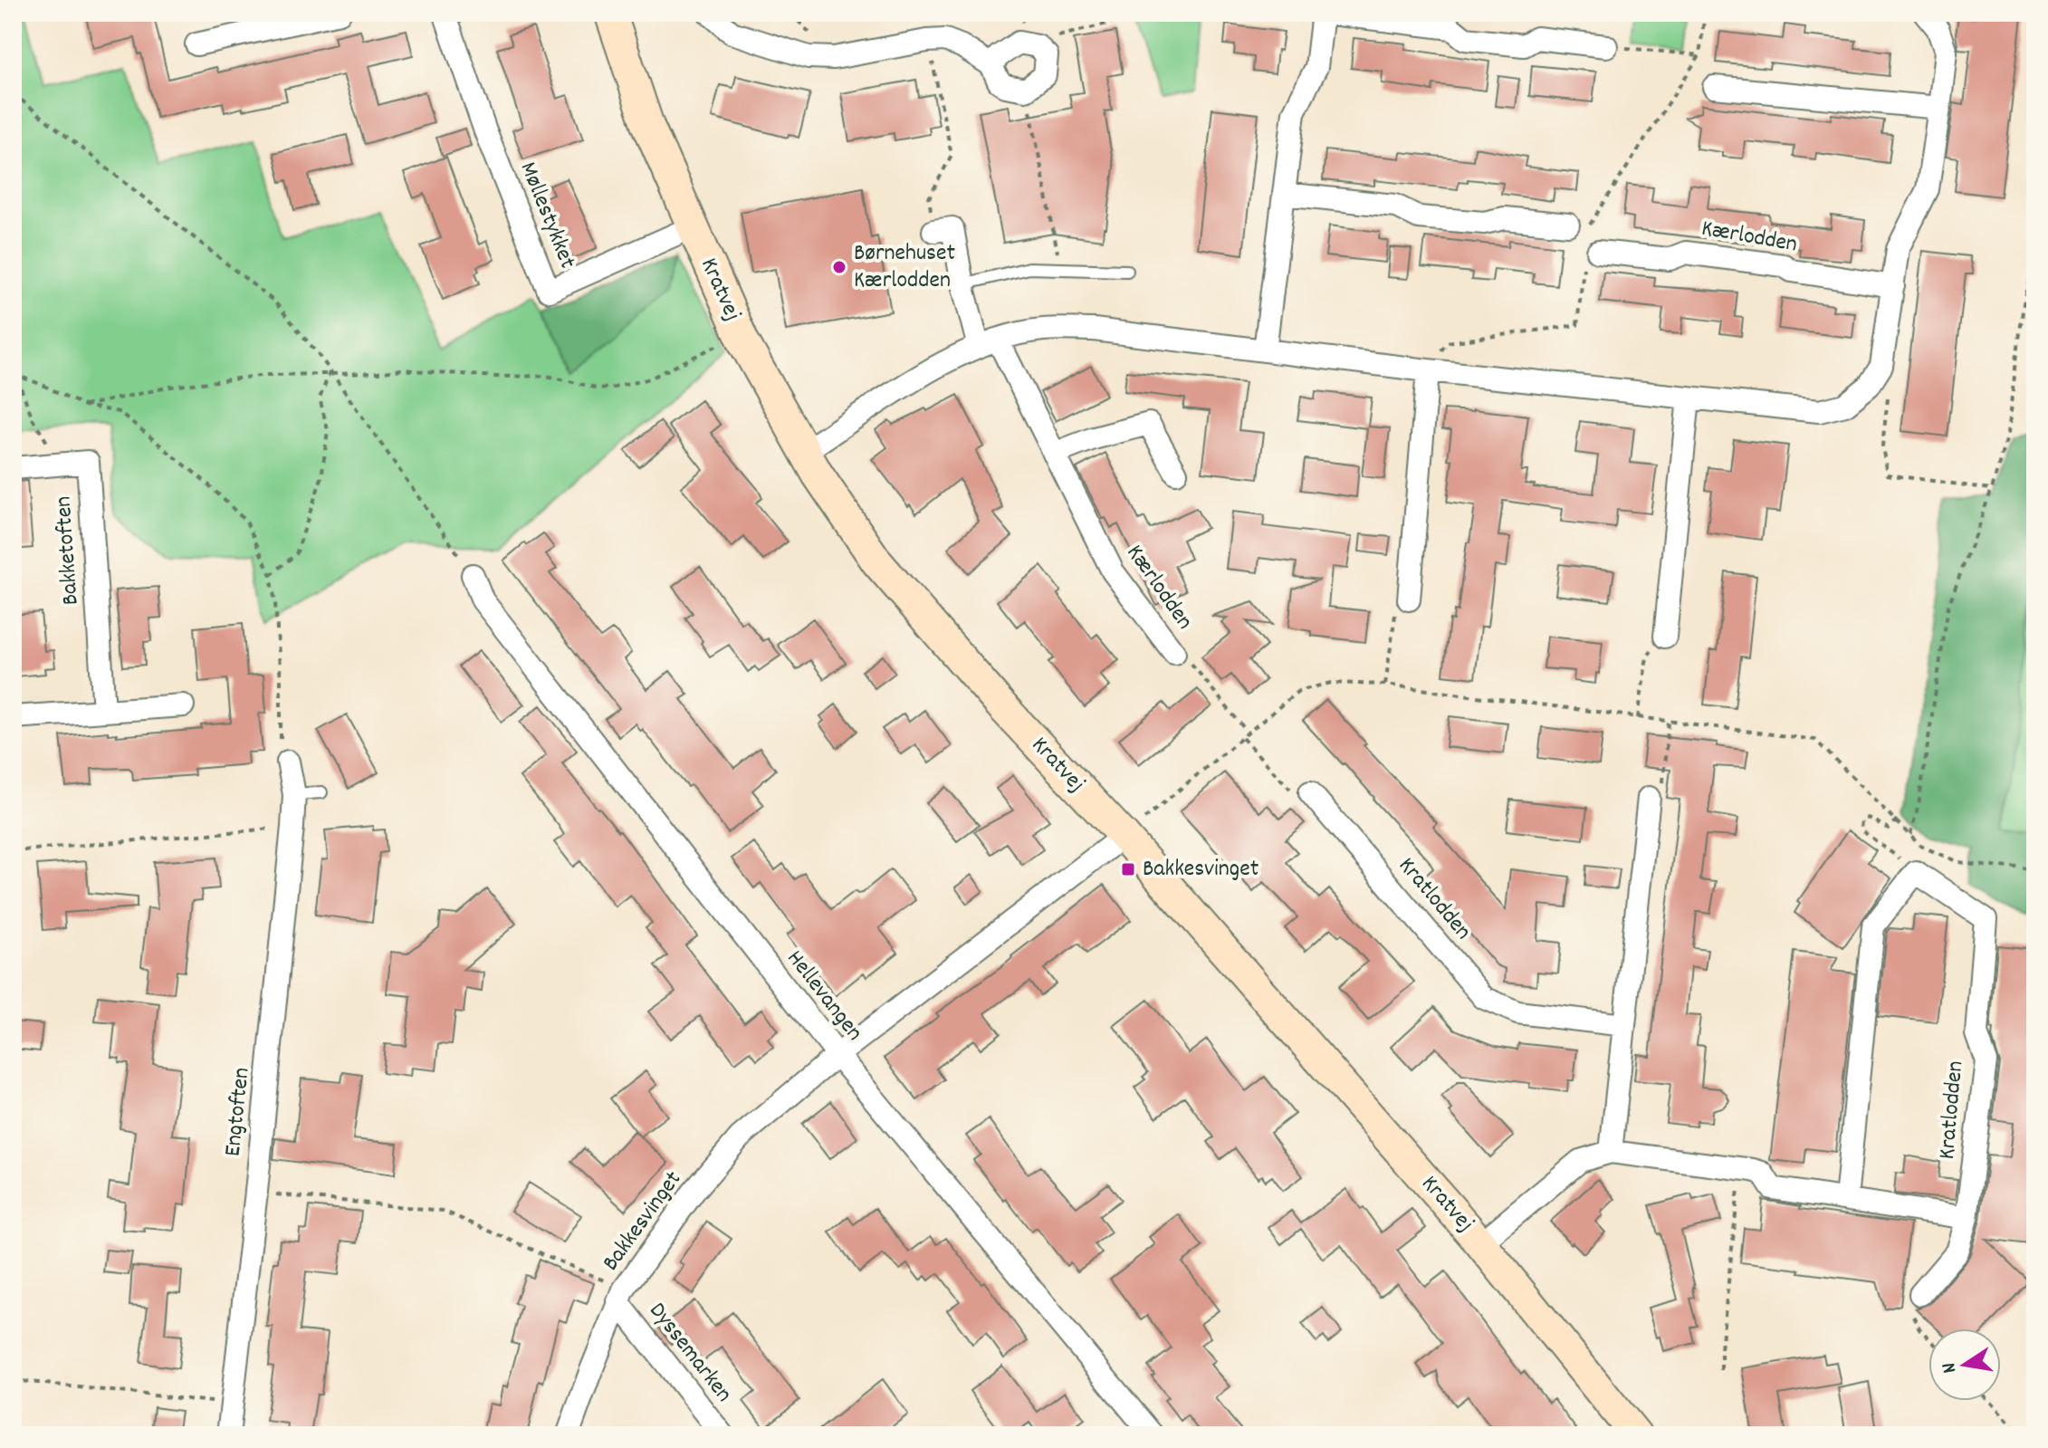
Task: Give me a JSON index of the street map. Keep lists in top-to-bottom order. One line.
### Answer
{"streets":{"street":["Møllestykket","Kærlodden","Kratvej","Bakketoften","Kratlodden","Hellevangen","Engtoften","Bakkesvinget","Dyssemarken"]},"crossings":[["Møllestykket","Kratvej"],["Kratvej","Bakkesvinget"],["Hellevangen","Bakkesvinget"],["Bakkesvinget","Dyssemarken"]],"places":{"other":["Børnehuset Kærlodden"],"transit":["Bakkesvinget"]},"north":"left"}
